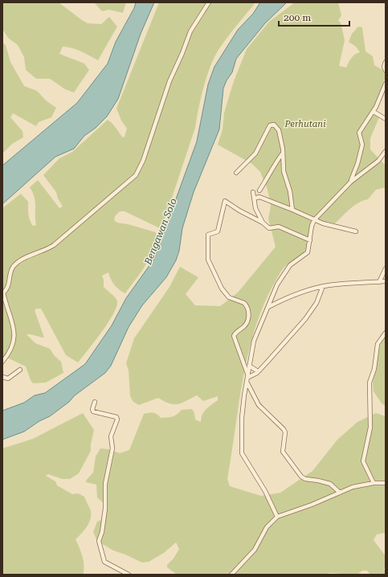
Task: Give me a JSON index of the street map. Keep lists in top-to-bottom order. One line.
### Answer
{"water":["Bengawan Solo"],"parks":["Perhutani"],"scale_bar":"200 m"}
